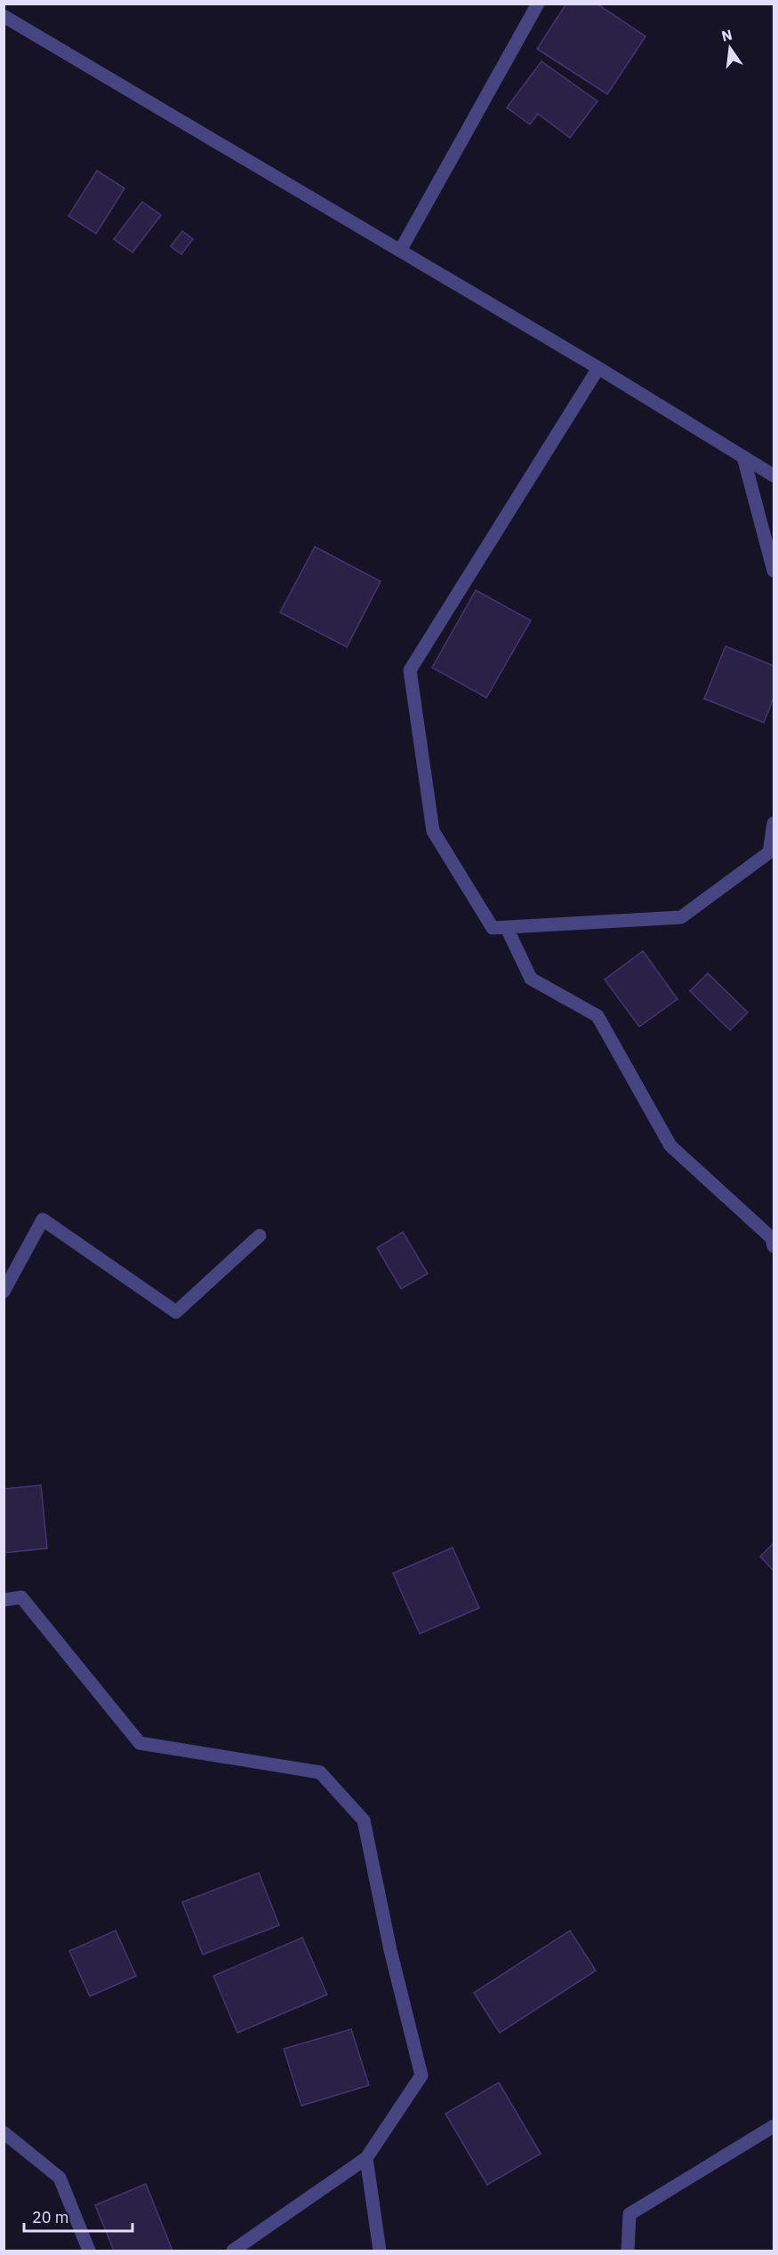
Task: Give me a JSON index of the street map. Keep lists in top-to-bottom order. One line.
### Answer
{"scale_bar":"20 m","north":"top"}
